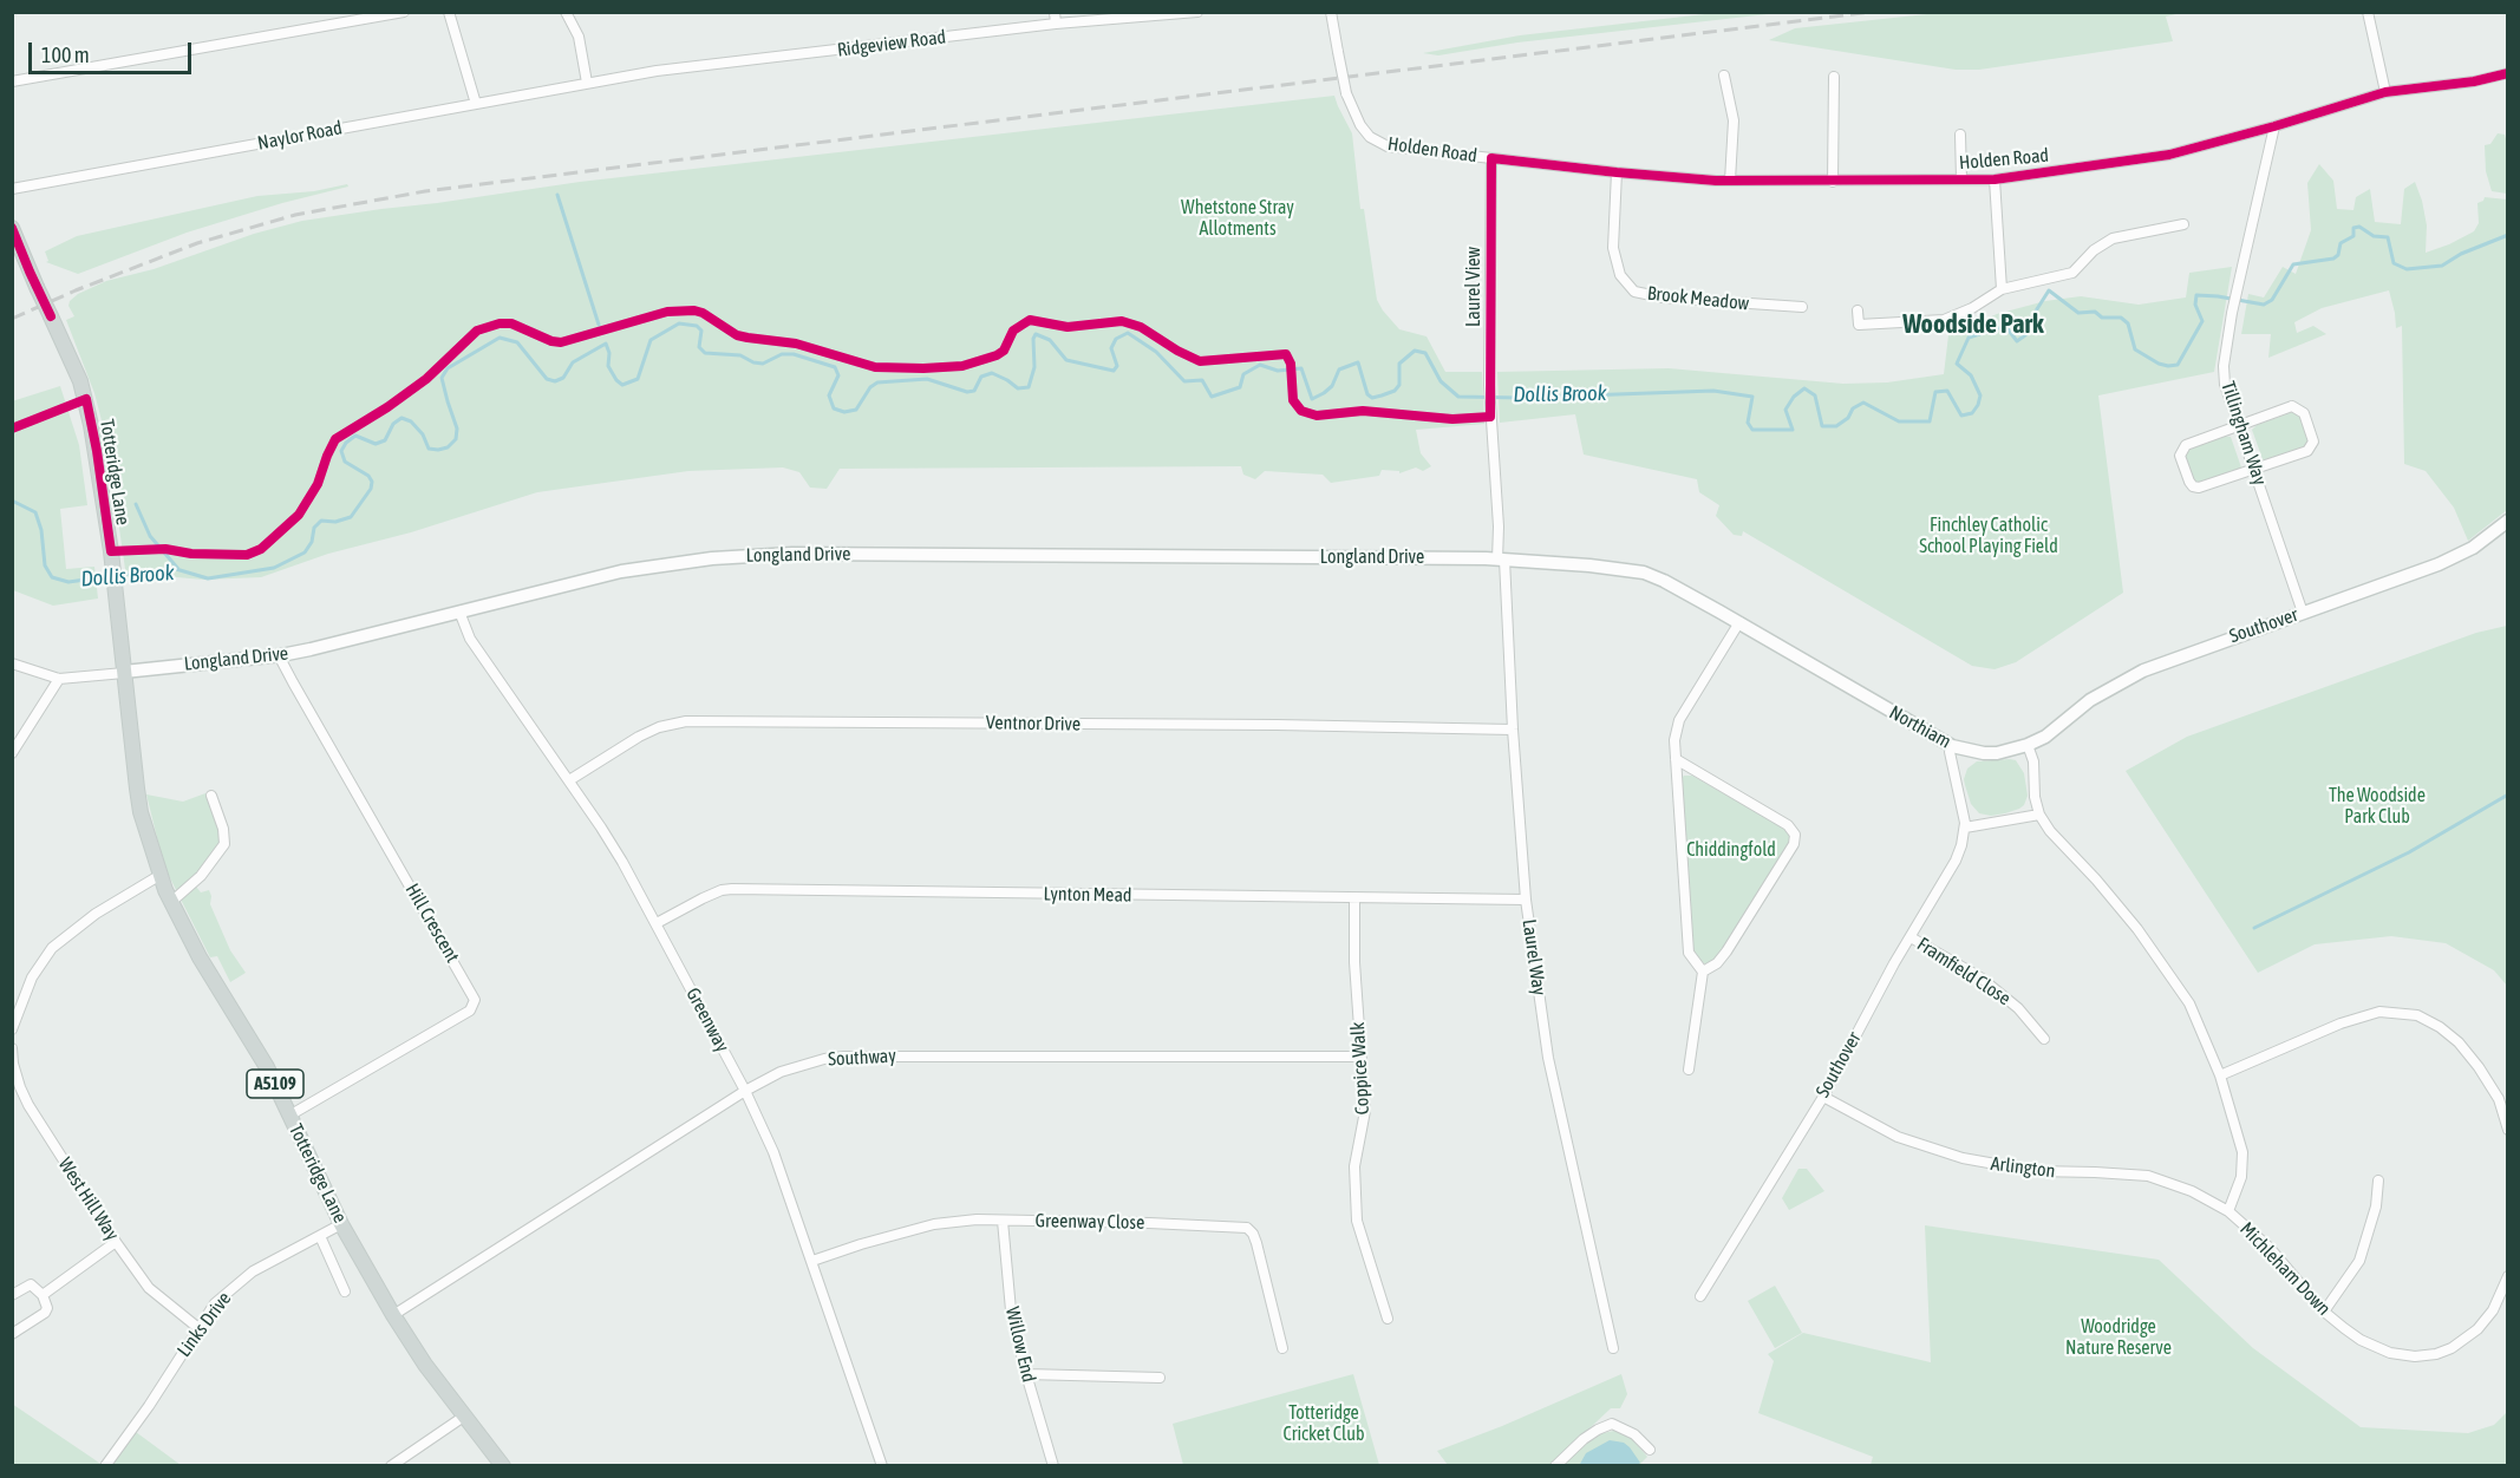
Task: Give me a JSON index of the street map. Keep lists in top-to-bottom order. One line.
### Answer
{"streets":{"main road":["Totteridge Lane","A5109"],"street":["Ridgeview Road","Naylor Road","Holden Road","Laurel View","Brook Meadow","Tillingham Way","Longland Drive","Southover","Ventnor Drive","Northiam","Lynton Mead","Hill Crescent","Laurel Way","Framfield Close","Greenway","Southway","Coppice Walk","Arlington","West Hill Way","Greenway Close","Michleham Down","Links Drive","Willow End"]},"crossings":[["Ridgeview Road","Naylor Road"],["Holden Road","Laurel View"],["Holden Road","Brook Meadow"],["Holden Road","Tillingham Way"],["Laurel View","Laurel Way"],["Tillingham Way","Southover"],["Totteridge Lane","Longland Drive"],["Totteridge Lane","Hill Crescent"],["Totteridge Lane","Southway"],["Totteridge Lane","Links Drive"],["Longland Drive","Northiam"],["Longland Drive","Hill Crescent"],["Longland Drive","Laurel Way"],["Longland Drive","Greenway"],["Southover","Northiam"],["Southover","Framfield Close"],["Southover","Arlington"],["Ventnor Drive","Laurel Way"],["Ventnor Drive","Greenway"],["Northiam","Laurel Way"],["Lynton Mead","Laurel Way"],["Lynton Mead","Greenway"],["Lynton Mead","Coppice Walk"],["Greenway","Southway"],["Greenway","Greenway Close"],["Southway","Coppice Walk"],["Arlington","Michleham Down"],["West Hill Way","Links Drive"],["Greenway Close","Willow End"]],"districts":["Woodside Park"],"water":["Dollis Brook"],"parks":["Whetstone Stray Allotments","Finchley Catholic School Playing Field","The Woodside Park Club","Chiddingfold","Woodridge Nature Reserve","Totteridge Cricket Club"],"scale_bar":"100 m"}
